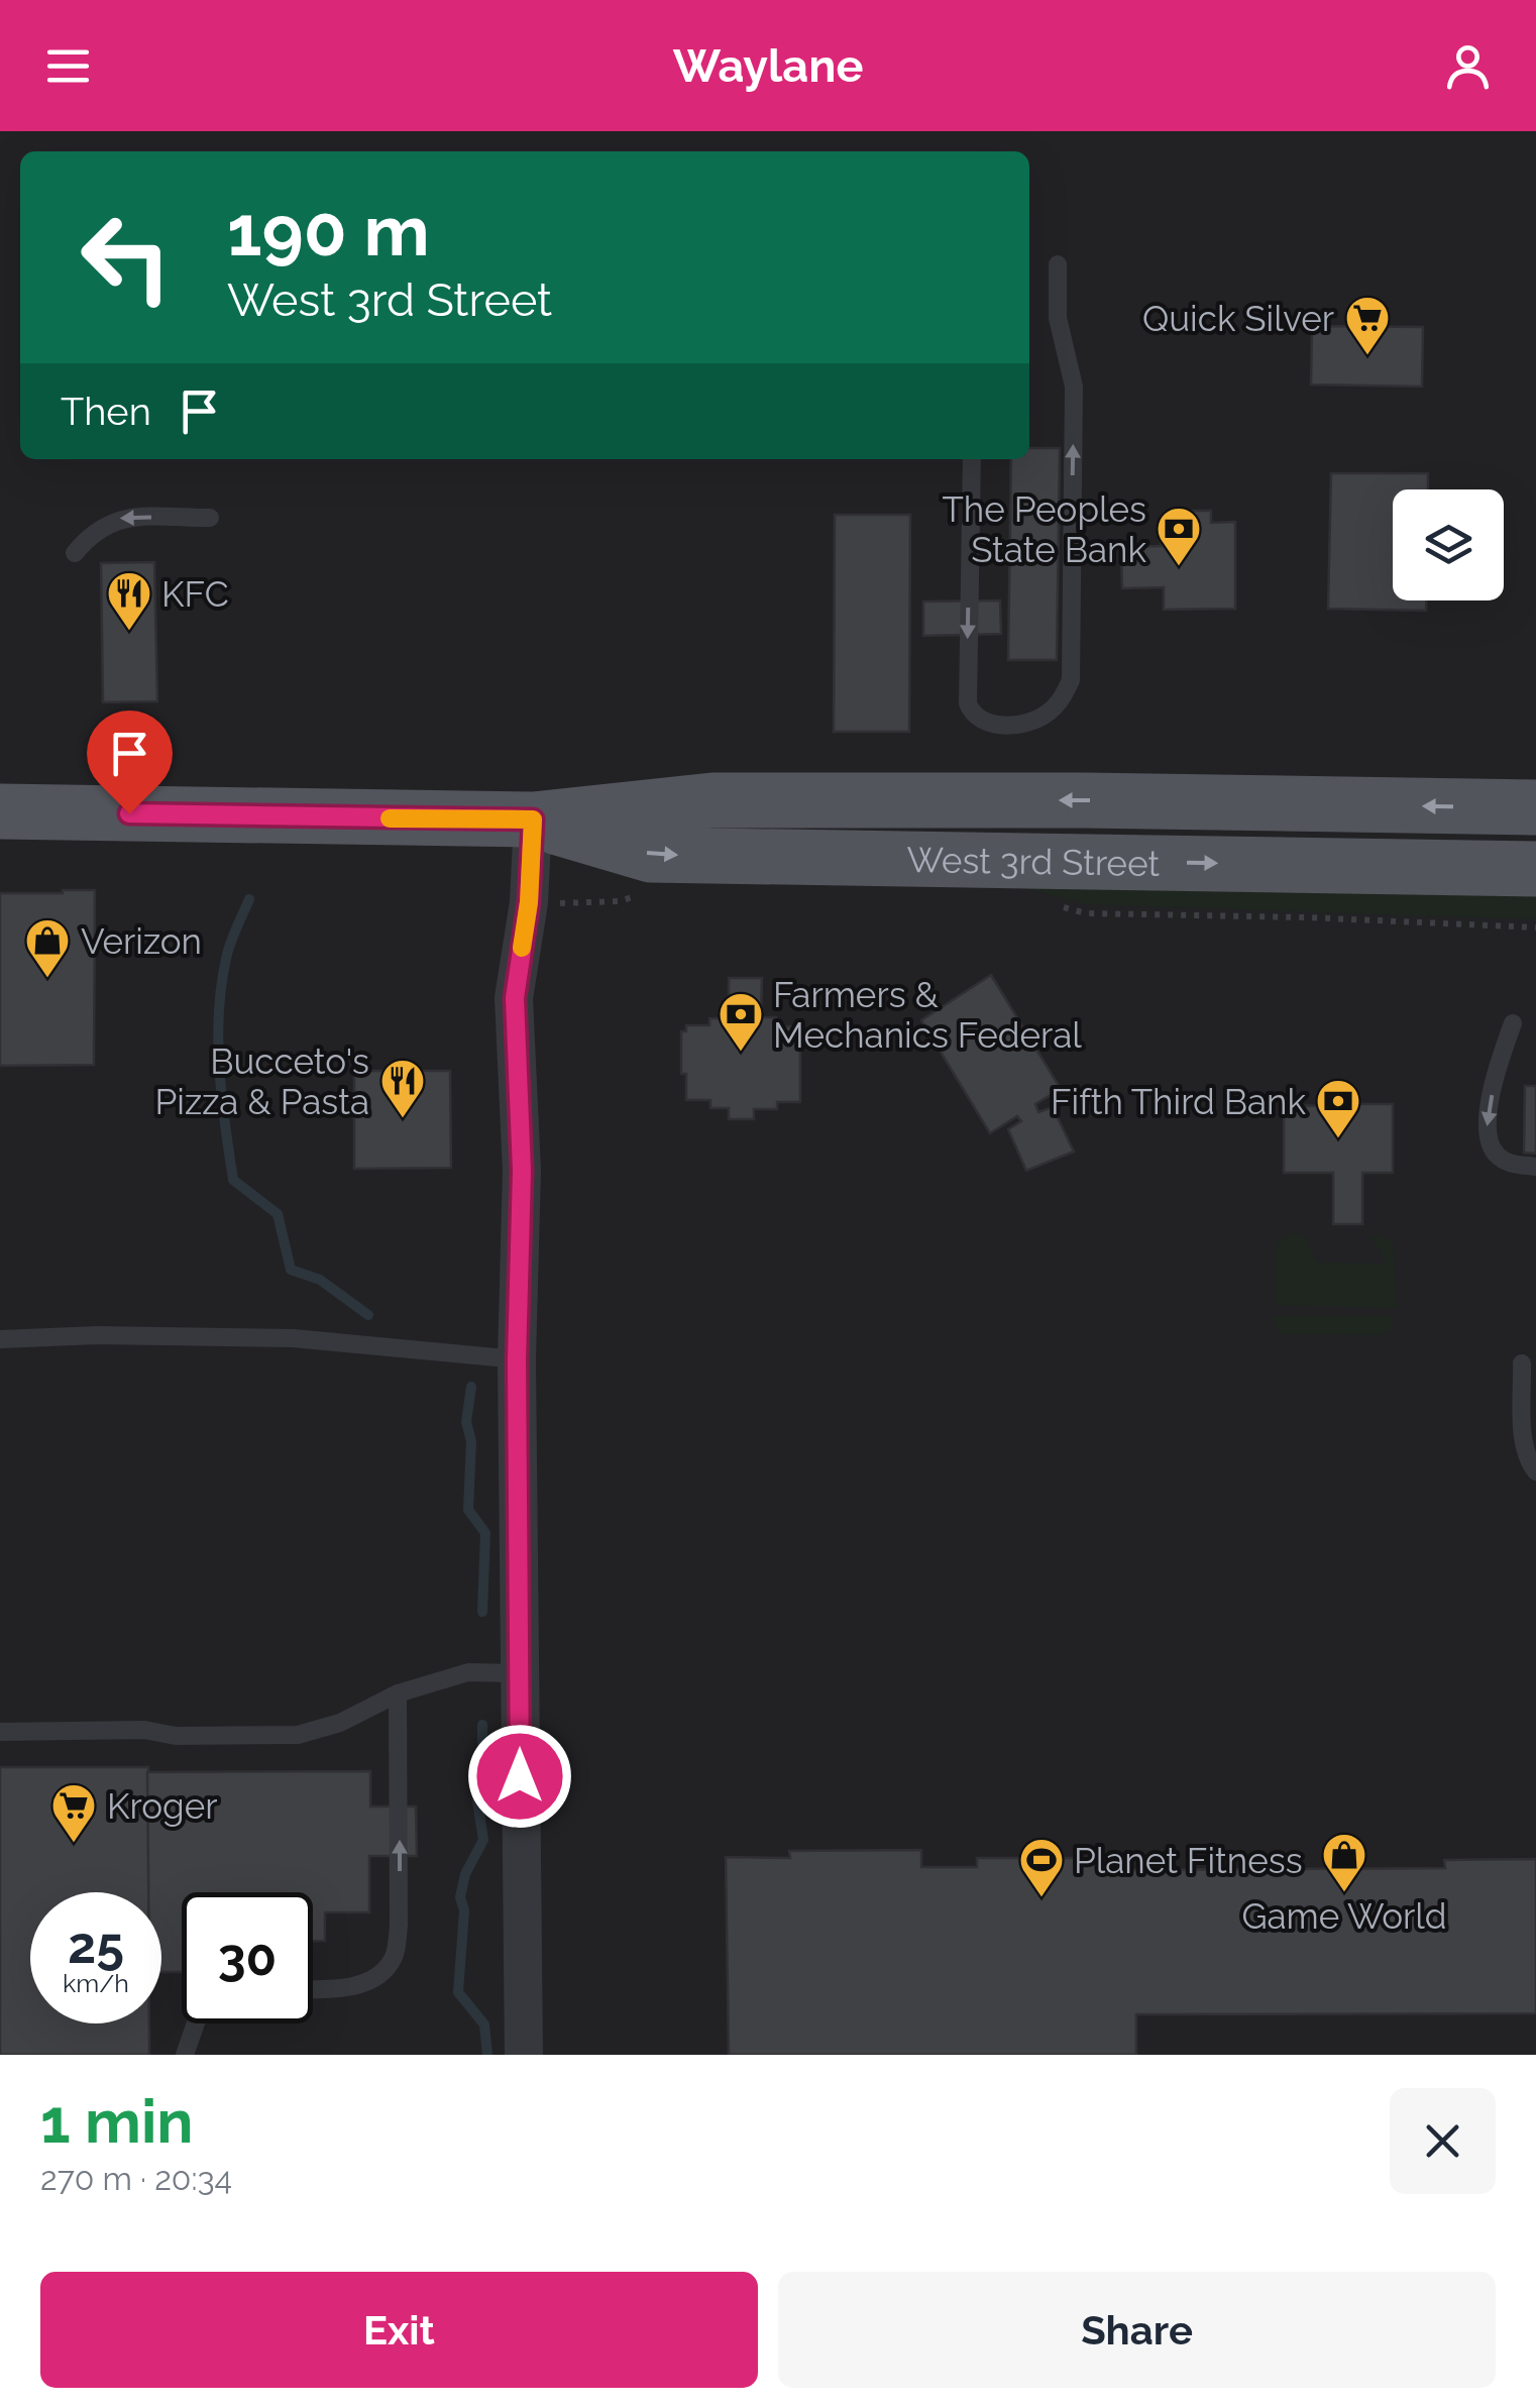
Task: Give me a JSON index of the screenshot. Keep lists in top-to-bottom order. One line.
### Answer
{"streets":{"main road":["West 3rd Street"]},"places":{"supermarket":["Quick Silver","Kroger"],"bank":["The Peoples State Bank","Farmers & Mechanics Federal","Fifth Third Bank"],"restaurant":["KFC","Bucceto's Pizza & Pasta"],"shop":["Verizon","Game World"],"sports":["Planet Fitness"]},"page":{"header":"Waylane","turn":["190 m","West 3rd Street"],"then":"Then","speed":"25 km/h","limit":"30","heading":["1 min","270 m · 20:34"],"buttons":["Exit","Share"]}}
